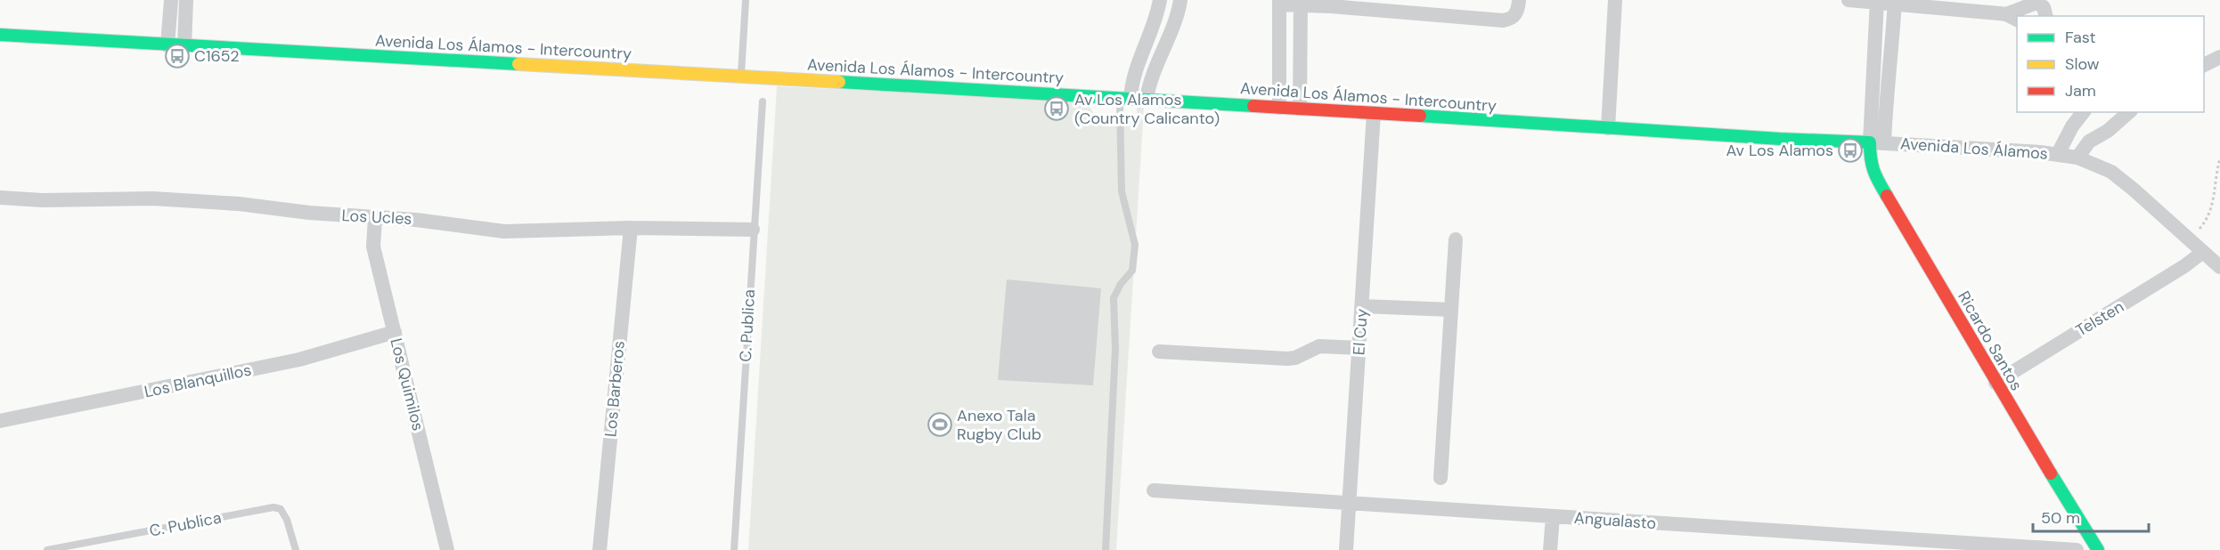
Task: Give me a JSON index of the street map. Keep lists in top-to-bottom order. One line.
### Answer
{"streets":{"main road":["Avenida Los Álamos - Intercountry","Ricardo Santos"],"street":["Avenida Los Álamos","Los Ucles","Telsten","El Cuy","Los Blanquillos","Los Quimilos","Los Barberos","Angualasto"],"lane":["C. Publica"]},"crossings":[["Avenida Los Álamos - Intercountry","Avenida Los Álamos"],["Avenida Los Álamos - Intercountry","El Cuy"],["Avenida Los Álamos - Intercountry","Ricardo Santos"],["Avenida Los Álamos","Telsten"],["Avenida Los Álamos","Ricardo Santos"],["Los Ucles","C. Publica"],["Los Ucles","Los Quimilos"],["Los Ucles","Los Barberos"],["Telsten","Ricardo Santos"],["El Cuy","Angualasto"],["Los Blanquillos","Los Quimilos"]],"places":{"bus stop":["C1652","Av Los Alamos (Country Calicanto)","Av Los Alamos"],"sports":["Anexo Tala Rugby Club"]},"legend":["Fast","Slow","Jam"],"scale_bar":"50 m"}
